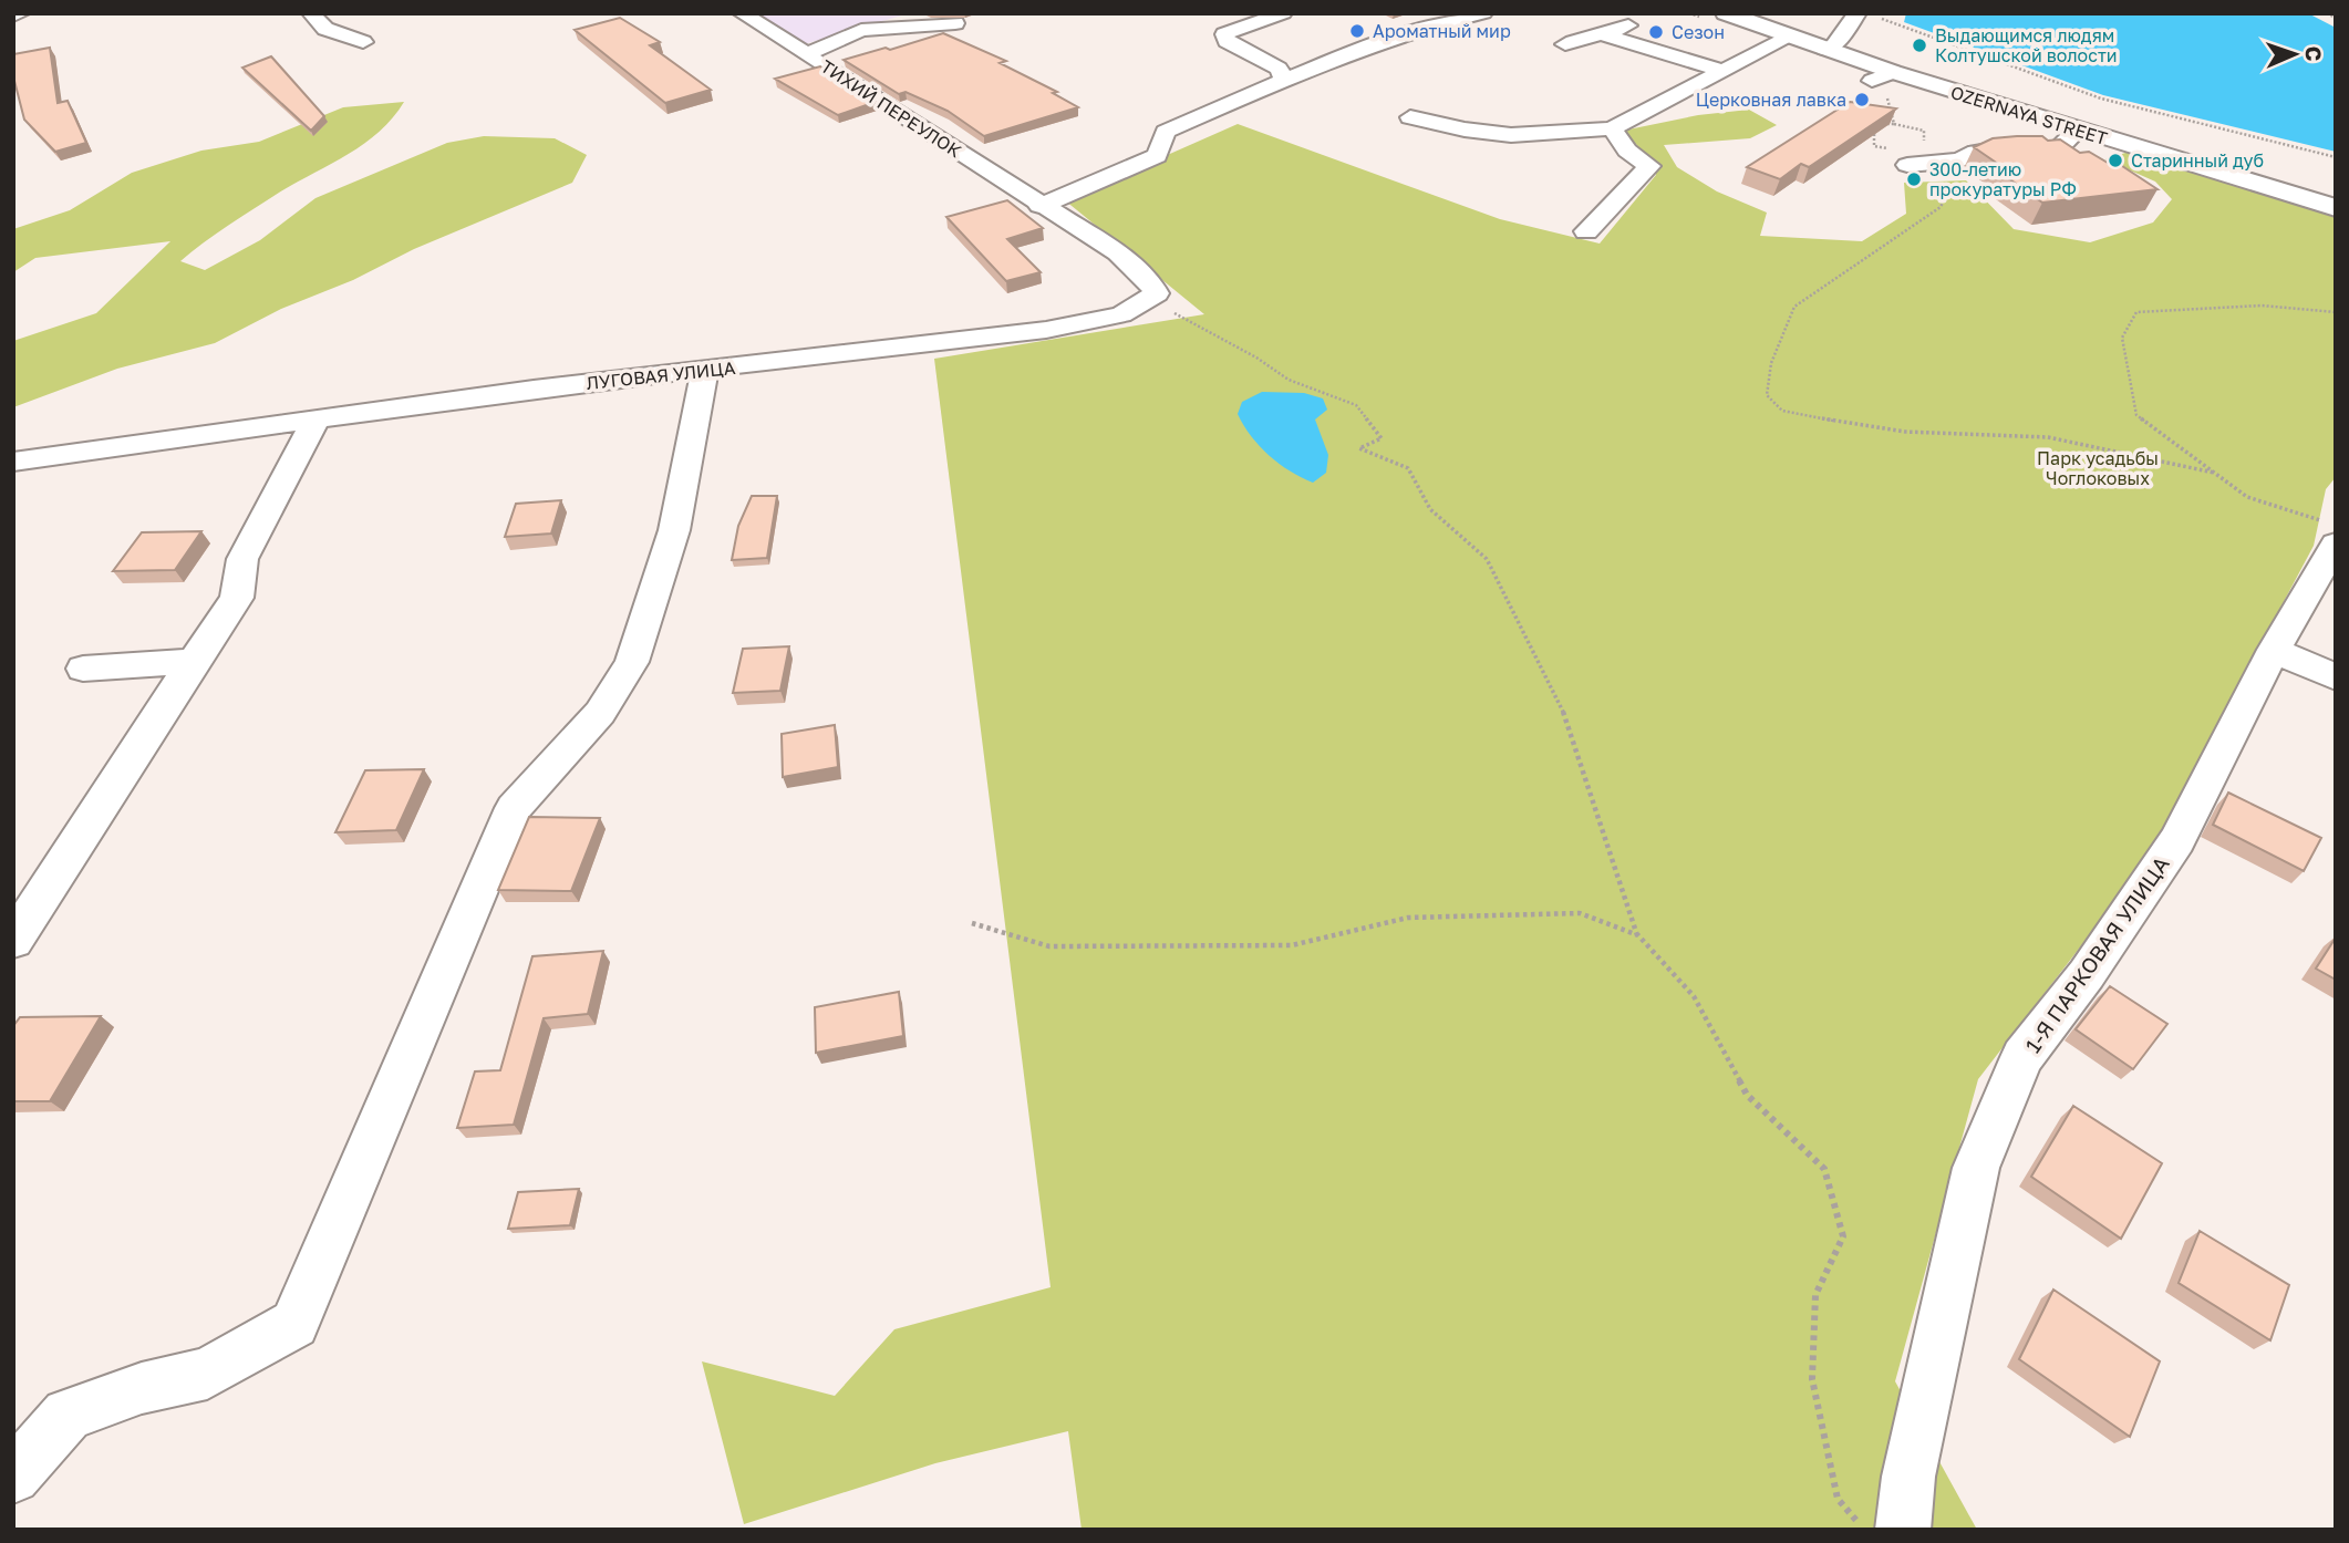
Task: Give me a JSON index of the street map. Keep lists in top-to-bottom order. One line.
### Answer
{"streets":{"main road":["OZERNAYA STREET"],"street":["ТИХИЙ ПЕРЕУЛОК","ЛУГОВАЯ УЛИЦА","1-Я ПАРКОВАЯ УЛИЦА"]},"parks":["Парк усадьбы Чоглоковых"],"places":["Ароматный мир","Сезон","Выдающимся людям Колтушской волости","Церковная лавка","Старинный дуб","300-летию прокуратуры РФ"],"north":"right"}
